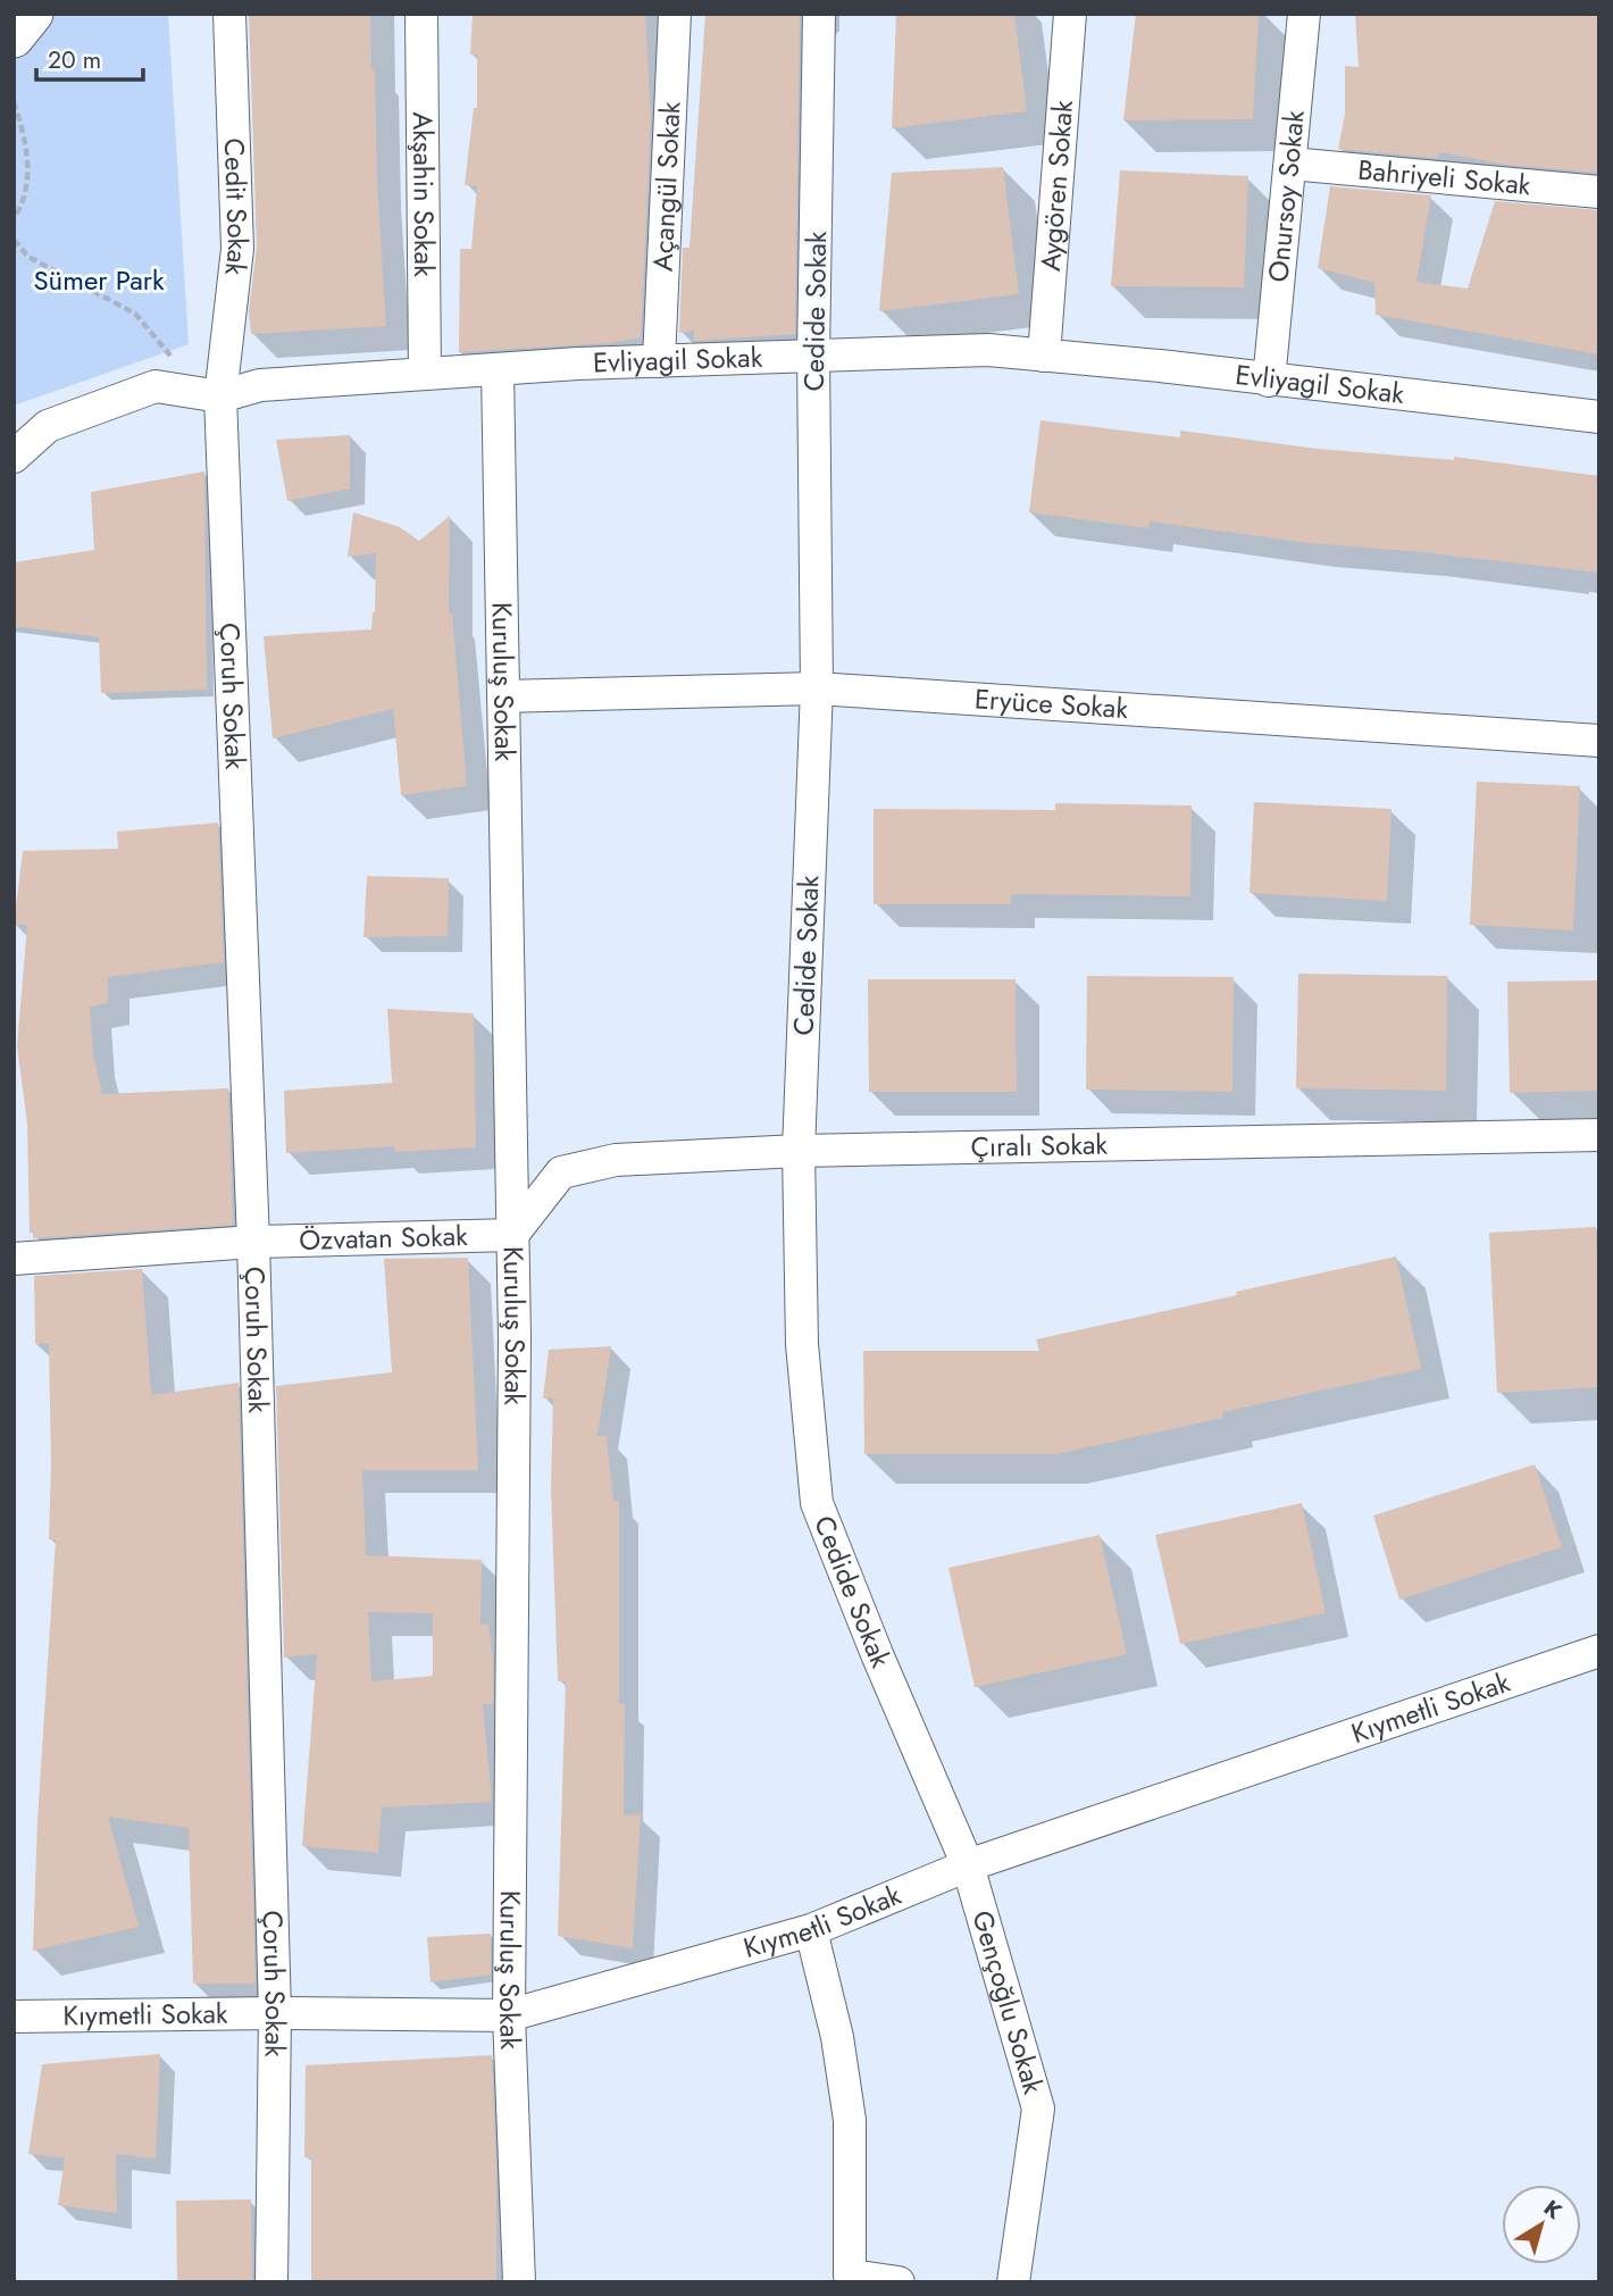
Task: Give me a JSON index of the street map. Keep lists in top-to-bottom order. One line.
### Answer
{"streets":{"street":["Bahriyeli Sokak","Aygören Sokak","Açangül Sokak","Akşahin Sokak","Onursoy Sokak","Cedit Sokak","Cedide Sokak","Evliyagil Sokak","Kuruluş Sokak","Çoruh Sokak","Eryüce Sokak","Çıralı Sokak","Özvatan Sokak","Kıymetli Sokak","Gençoğlu Sokak"]},"crossings":[["Bahriyeli Sokak","Onursoy Sokak"],["Aygören Sokak","Evliyagil Sokak"],["Açangül Sokak","Evliyagil Sokak"],["Akşahin Sokak","Evliyagil Sokak"],["Onursoy Sokak","Evliyagil Sokak"],["Cedit Sokak","Evliyagil Sokak"],["Cedit Sokak","Çoruh Sokak"],["Cedide Sokak","Evliyagil Sokak"],["Cedide Sokak","Eryüce Sokak"],["Cedide Sokak","Çıralı Sokak"],["Cedide Sokak","Kıymetli Sokak"],["Cedide Sokak","Gençoğlu Sokak"],["Evliyagil Sokak","Kuruluş Sokak"],["Evliyagil Sokak","Çoruh Sokak"],["Kuruluş Sokak","Eryüce Sokak"],["Kuruluş Sokak","Çıralı Sokak"],["Kuruluş Sokak","Özvatan Sokak"],["Kuruluş Sokak","Kıymetli Sokak"],["Çoruh Sokak","Özvatan Sokak"],["Çoruh Sokak","Kıymetli Sokak"],["Çıralı Sokak","Özvatan Sokak"],["Kıymetli Sokak","Gençoğlu Sokak"]],"parks":["Sümer Park"],"scale_bar":"20 m","north":"top right"}
